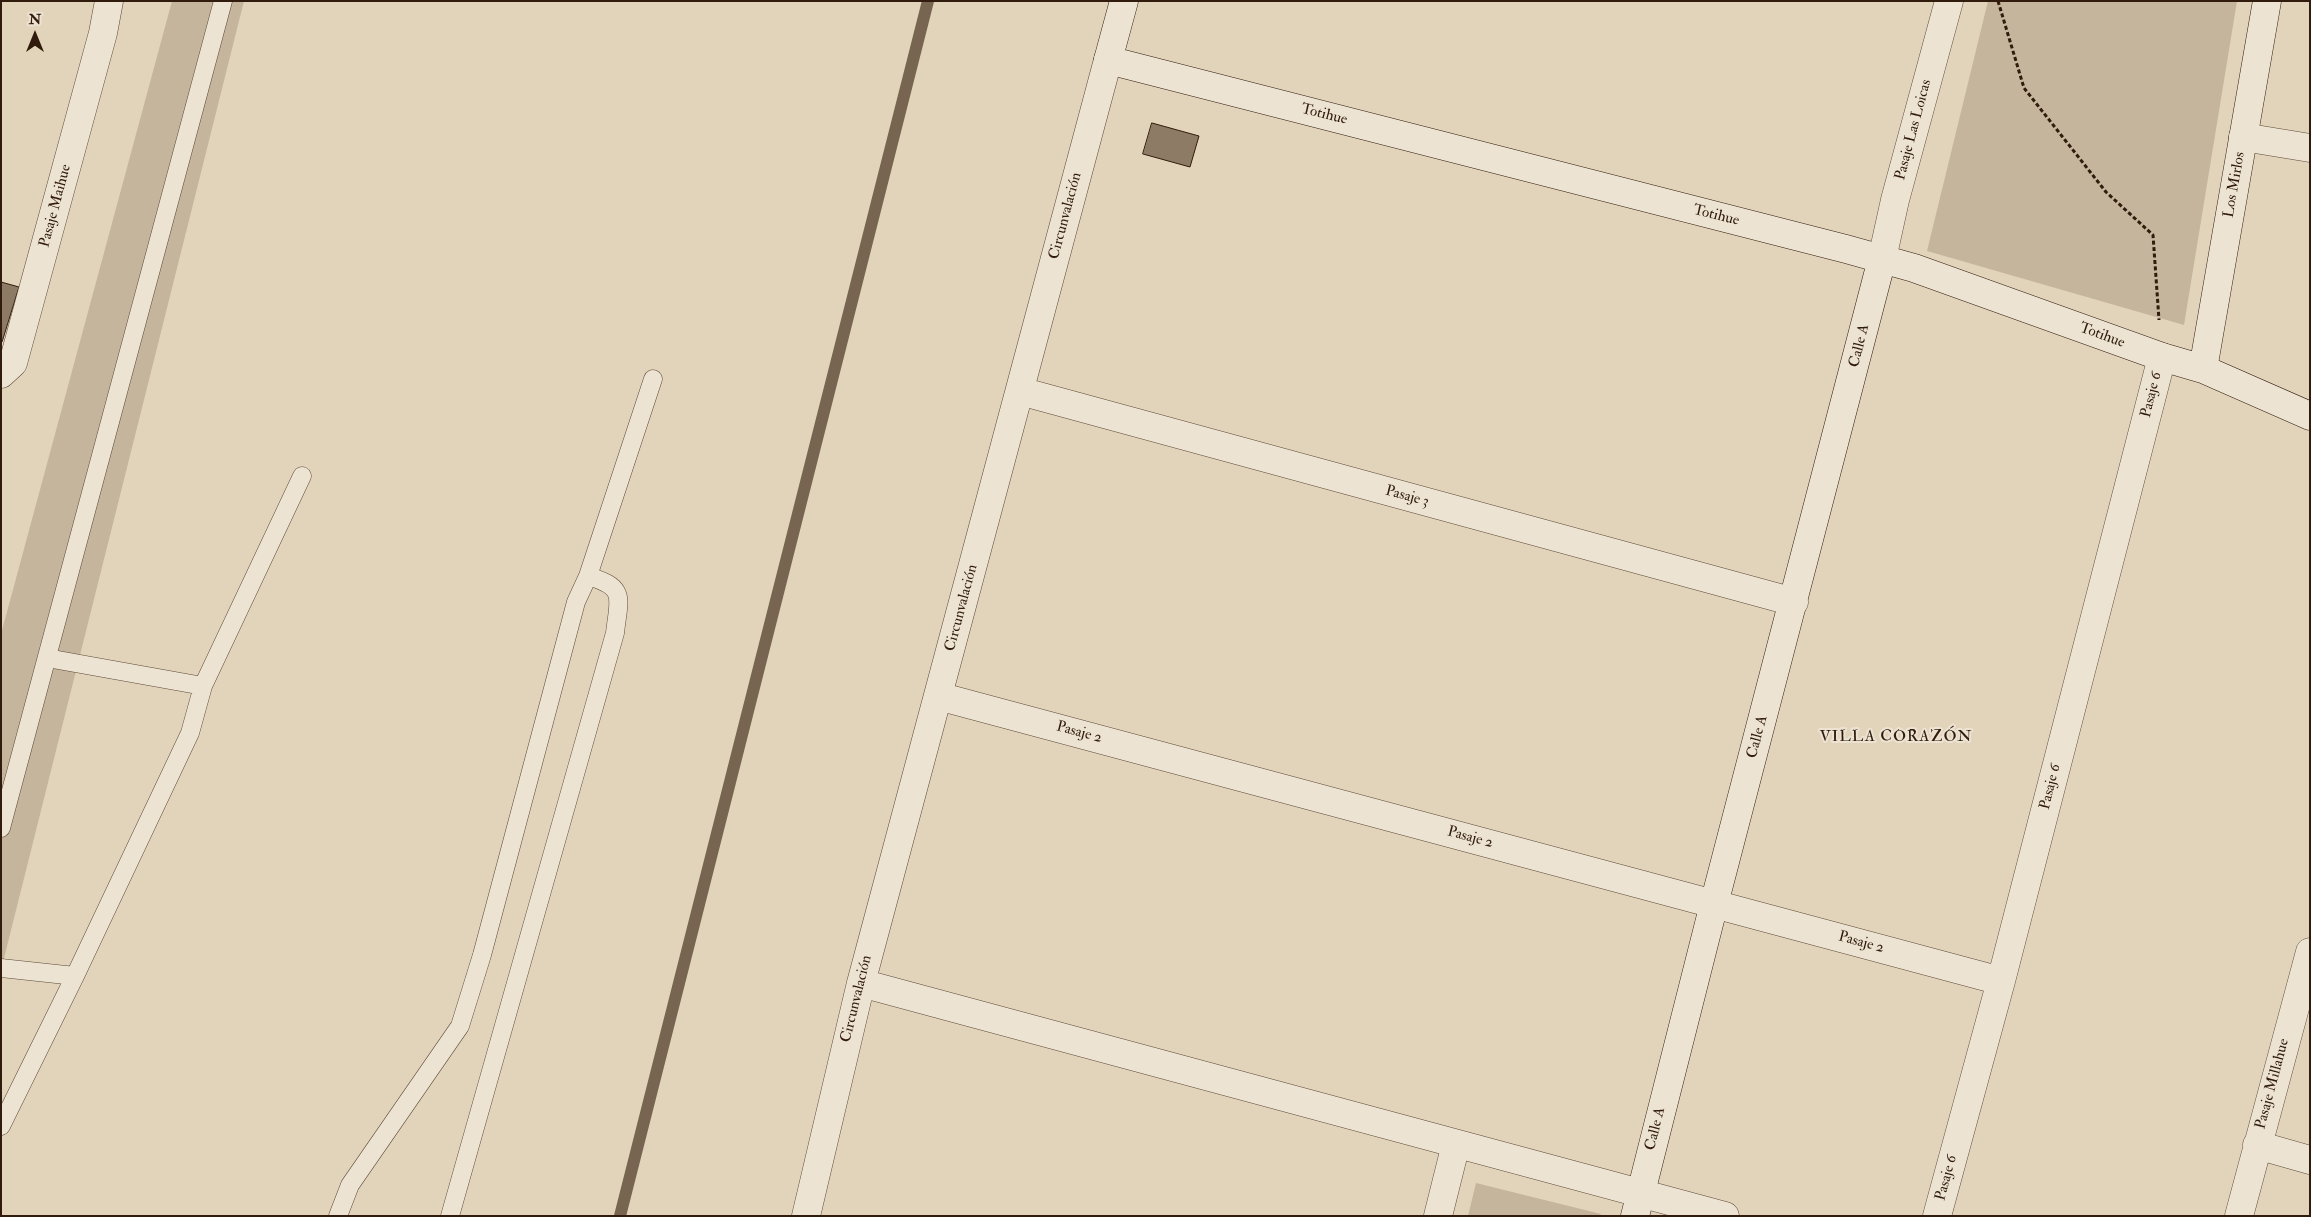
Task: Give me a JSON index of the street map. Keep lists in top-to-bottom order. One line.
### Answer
{"streets":{"street":["Totihue","Pasaje Las Loicas","Los Mirlos","Pasaje Maihue","Circunvalación","Calle A","Pasaje 6","Pasaje 3","Pasaje 2","Pasaje Millahue"]},"crossings":[["Totihue","Pasaje Las Loicas"],["Totihue","Los Mirlos"],["Totihue","Circunvalación"],["Totihue","Calle A"],["Totihue","Pasaje 6"],["Pasaje Las Loicas","Calle A"],["Circunvalación","Pasaje 3"],["Circunvalación","Pasaje 2"],["Calle A","Pasaje 3"],["Calle A","Pasaje 2"],["Pasaje 6","Pasaje 2"]],"districts":["VILLA CORAZÓN"],"north":"top"}
